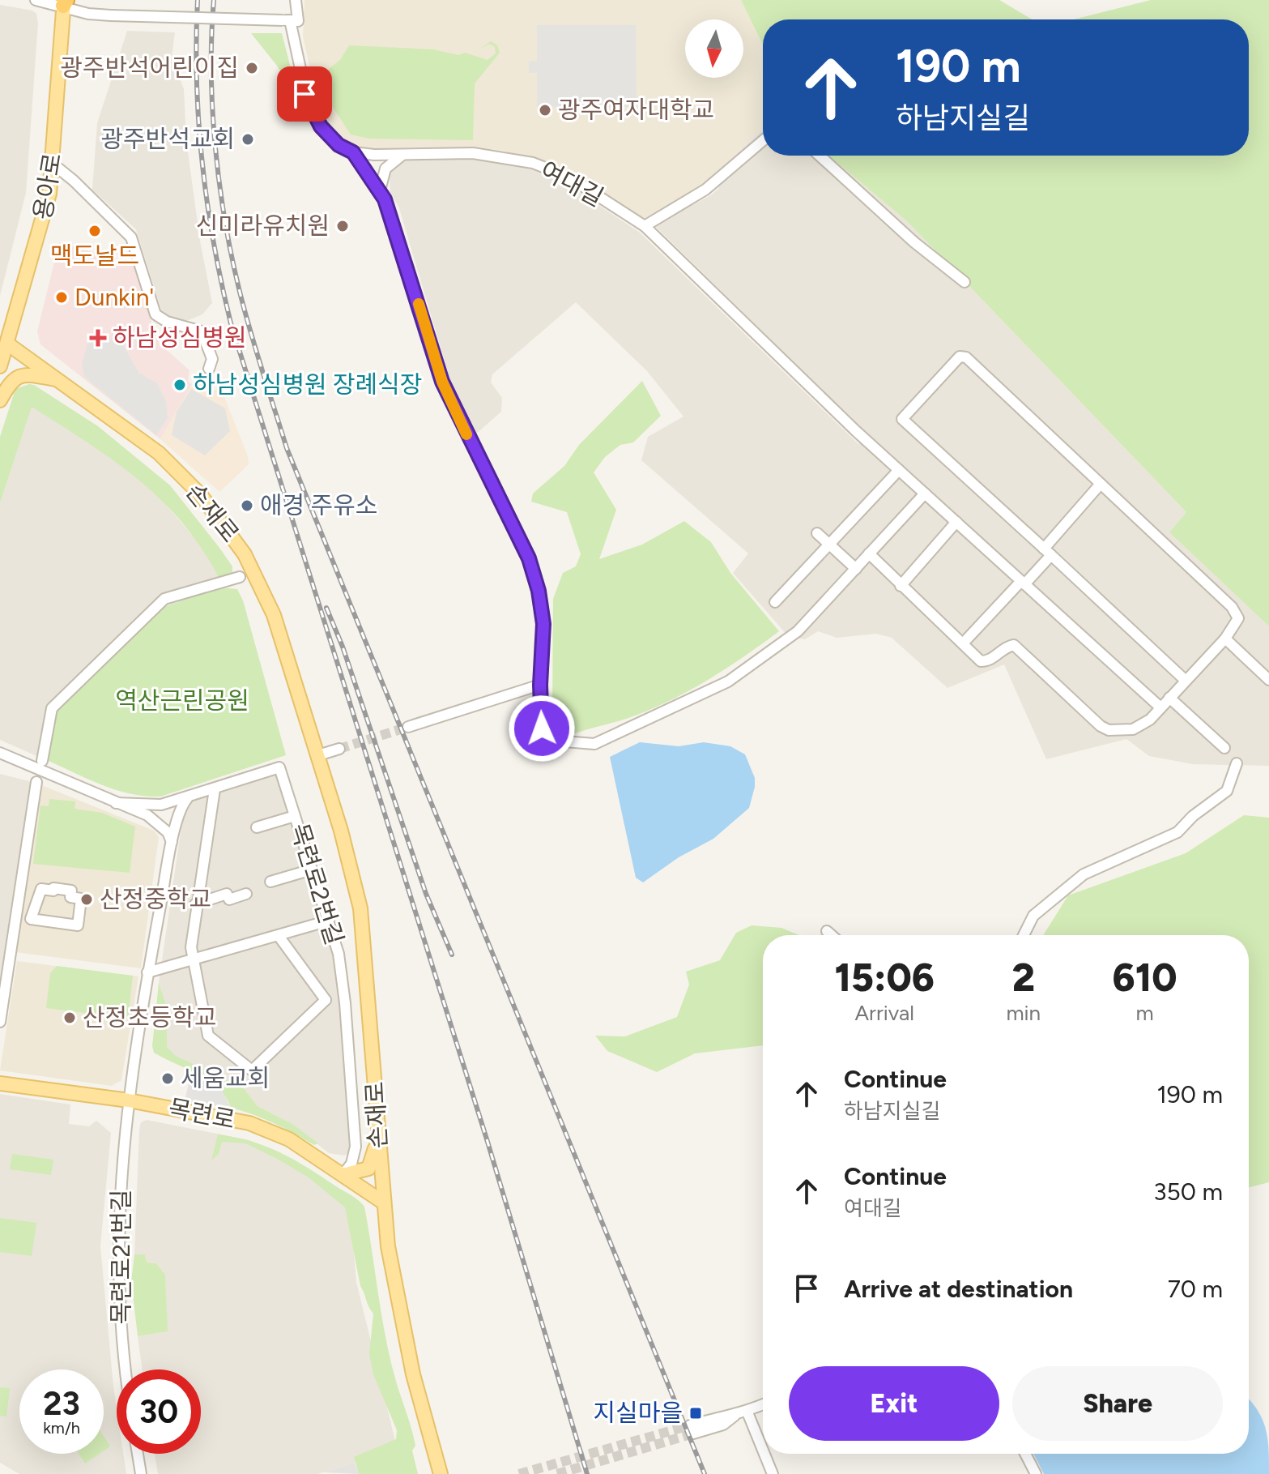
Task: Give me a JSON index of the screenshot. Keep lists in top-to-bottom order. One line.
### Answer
{"streets":{"main road":["용아로","손재로","목련로"],"street":["여대길","목련로2번길","목련로21번길"]},"crossings":[["용아로","손재로"],["손재로","목련로"],["목련로2번길","목련로"],["목련로","목련로21번길"]],"parks":["역산근린공원"],"places":{"other":["광주반석어린이집","광주여자대학교","광주반석교회","신미라유치원","맥도날드","Dunkin'","하남성심병원 장례식장","애경 주유소","산정중학교","산정초등학교","세움교회"],"health":["하남성심병원"],"transit":["지실마을"]},"north":"bottom","page":{"turn":["190 m","하남지실길"],"eta":["15:06","Arrival","2","min","610","m"],"list":[{"name":"Continue","note":"하남지실길","value":"190 m"},{"name":"Continue","note":"여대길","value":"350 m"},{"name":"Arrive at destination","value":"70 m"}],"buttons":["Exit","Share"],"speed":"23 km/h","limit":"30"}}
